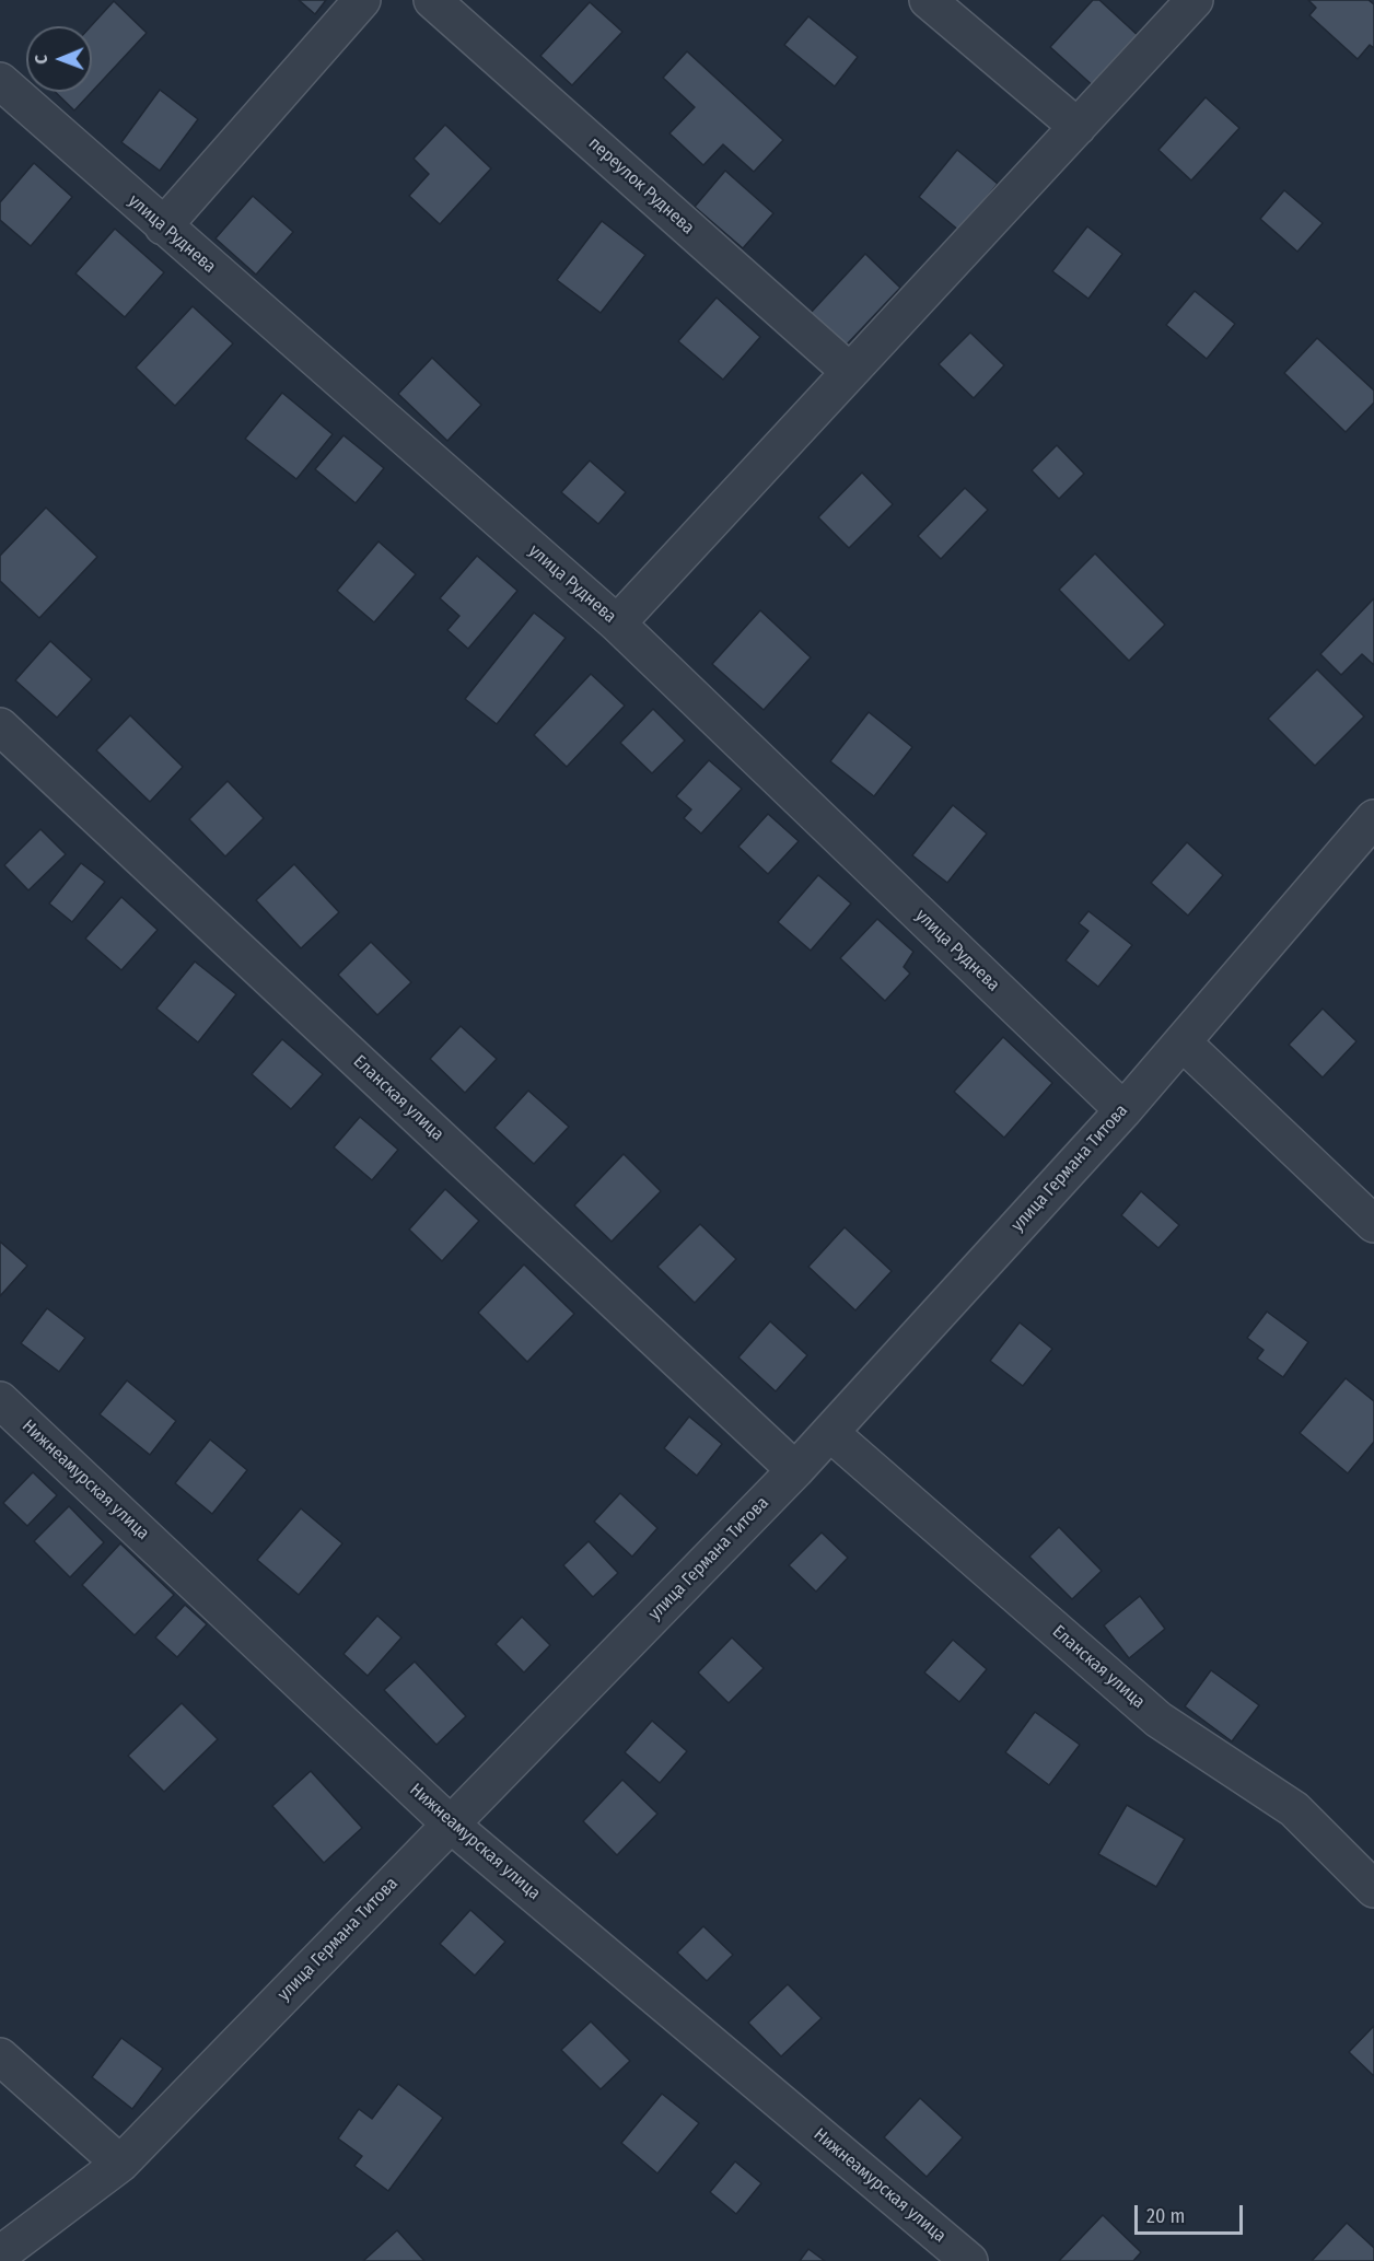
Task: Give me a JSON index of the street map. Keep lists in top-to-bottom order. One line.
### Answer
{"streets":{"street":["переулок Руднева","улица Руднева","Еланская улица","улица Германа Титова","Нижнеамурская улица"]},"crossings":[["улица Руднева","улица Германа Титова"],["Еланская улица","улица Германа Титова"],["улица Германа Титова","Нижнеамурская улица"]],"scale_bar":"20 m","north":"left"}
